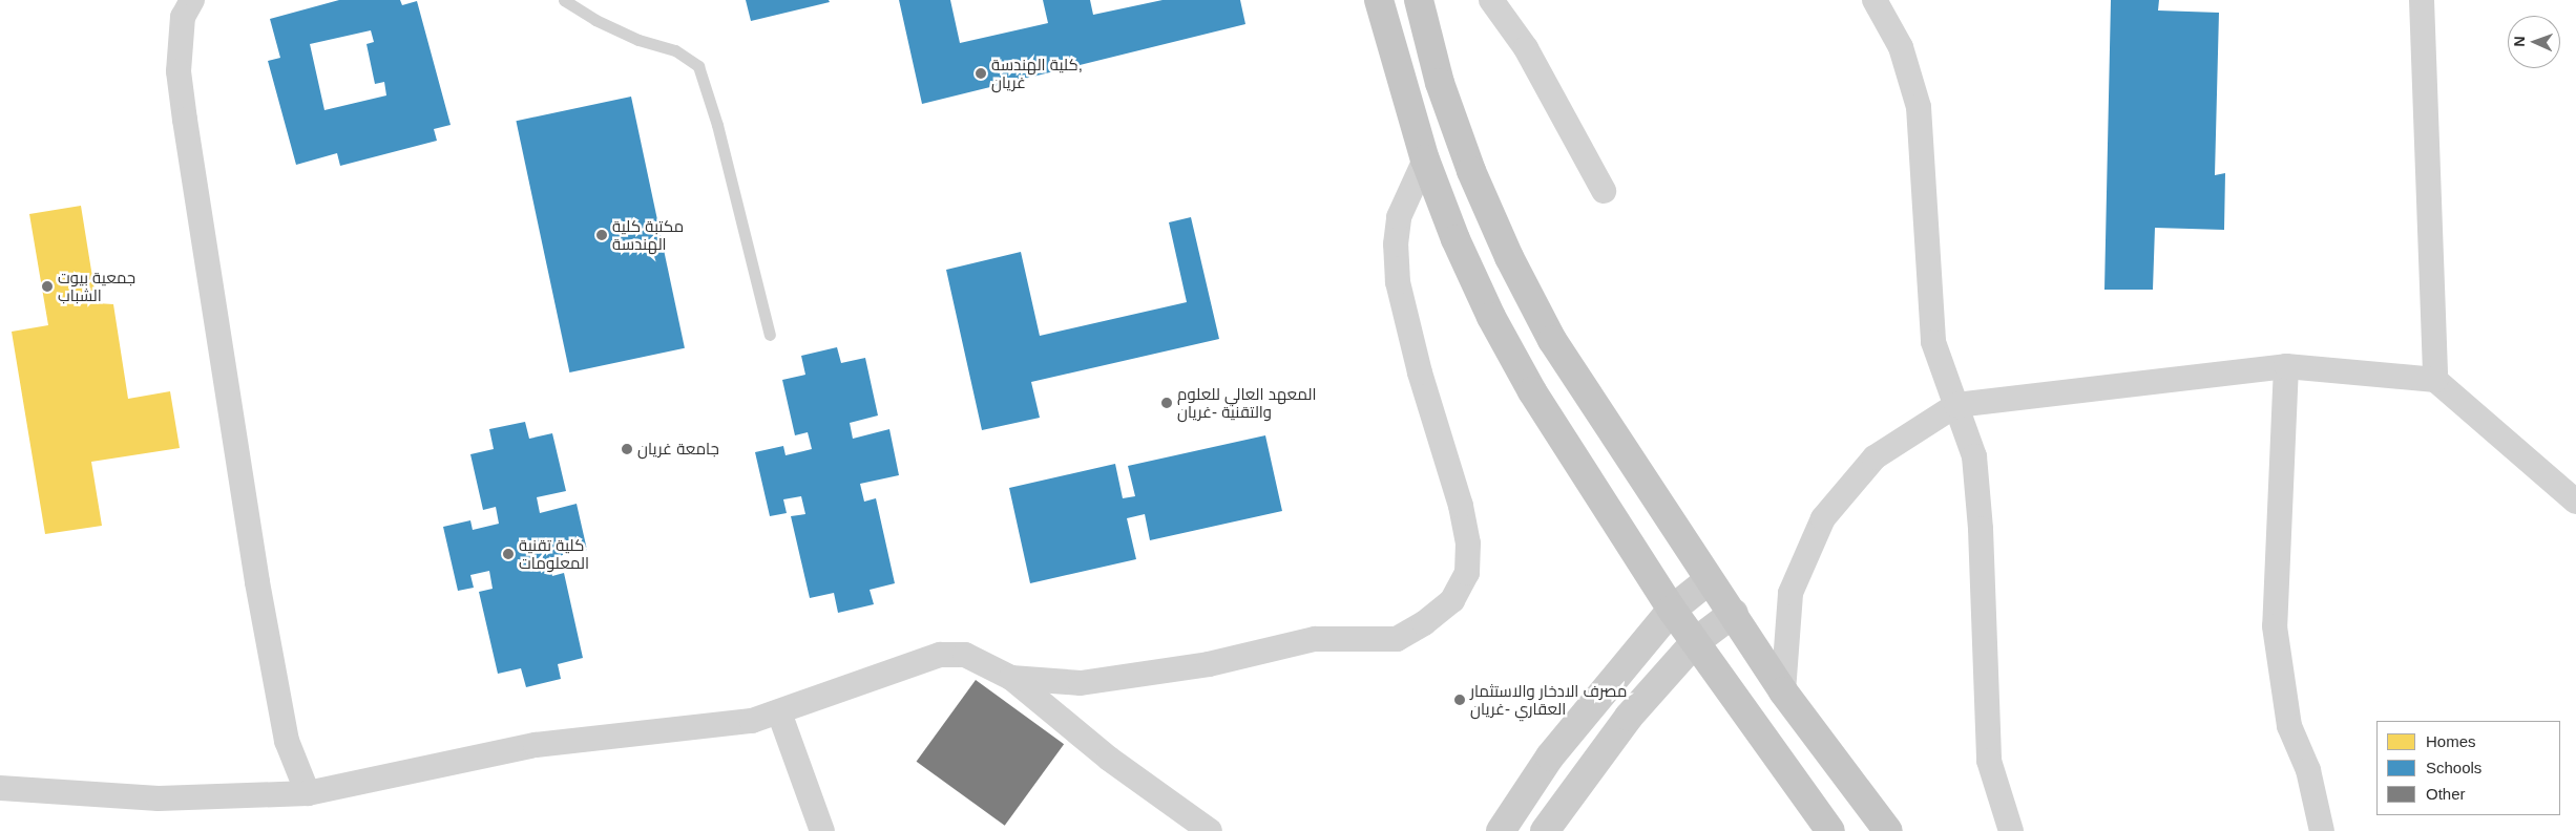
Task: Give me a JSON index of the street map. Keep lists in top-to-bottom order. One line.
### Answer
{"places":["كلية الهندسة, غريان","مكتبة كلية الهندسة","جمعية بيوت الشباب","المعهد العالي للعلوم والتقنية -غريان","جامعة غريان","كلية تقنية المعلومات","مصرف الادخار والاستثمار العقاري -غريان"],"legend":["Homes","Schools","Other"],"north":"left"}
